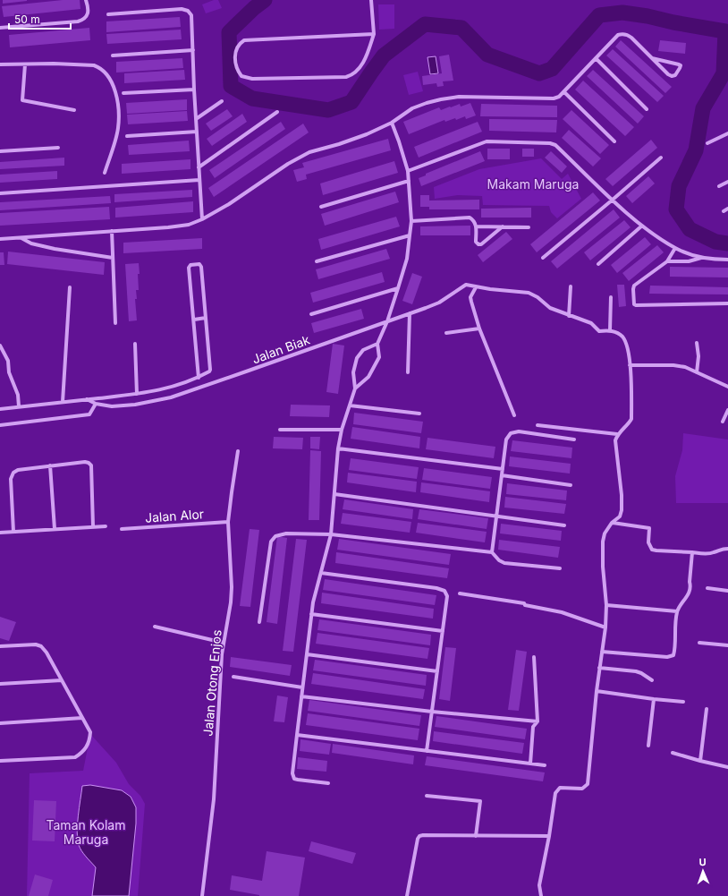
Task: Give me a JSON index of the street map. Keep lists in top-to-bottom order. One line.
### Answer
{"streets":{"street":["Jalan Biak","Jalan Alor","Jalan Otong Enjos"]},"crossings":[["Jalan Alor","Jalan Otong Enjos"]],"parks":["Makam Maruga","Taman Kolam Maruga"],"scale_bar":"50 m","north":"top"}
